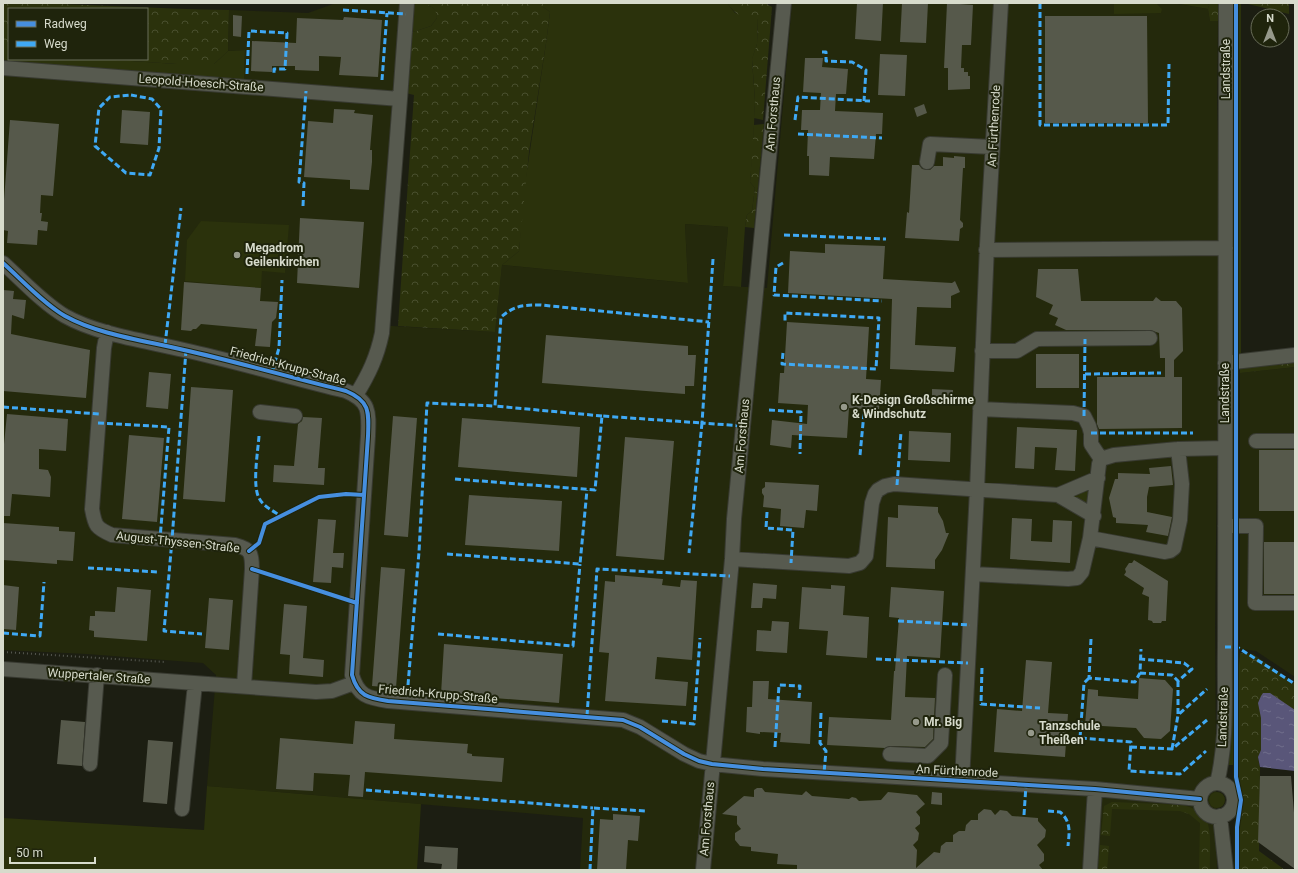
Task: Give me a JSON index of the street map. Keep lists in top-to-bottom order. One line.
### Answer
{"streets":{"street":["Landstraße","Leopold-Hoesch-Straße","Am Forsthaus","An Fürthenrode","Friedrich-Krupp-Straße","August-Thyssen-Straße","Wuppertaler Straße"]},"crossings":[["Landstraße","An Fürthenrode"],["Am Forsthaus","An Fürthenrode"],["Am Forsthaus","Friedrich-Krupp-Straße"],["An Fürthenrode","Friedrich-Krupp-Straße"],["Friedrich-Krupp-Straße","August-Thyssen-Straße"],["August-Thyssen-Straße","Wuppertaler Straße"]],"places":["Megadrom Geilenkirchen","K-Design Großschirme & Windschutz","Mr. Big","Tanzschule Theißen"],"legend":["Radweg","Weg"],"scale_bar":"50 m","north":"top"}
